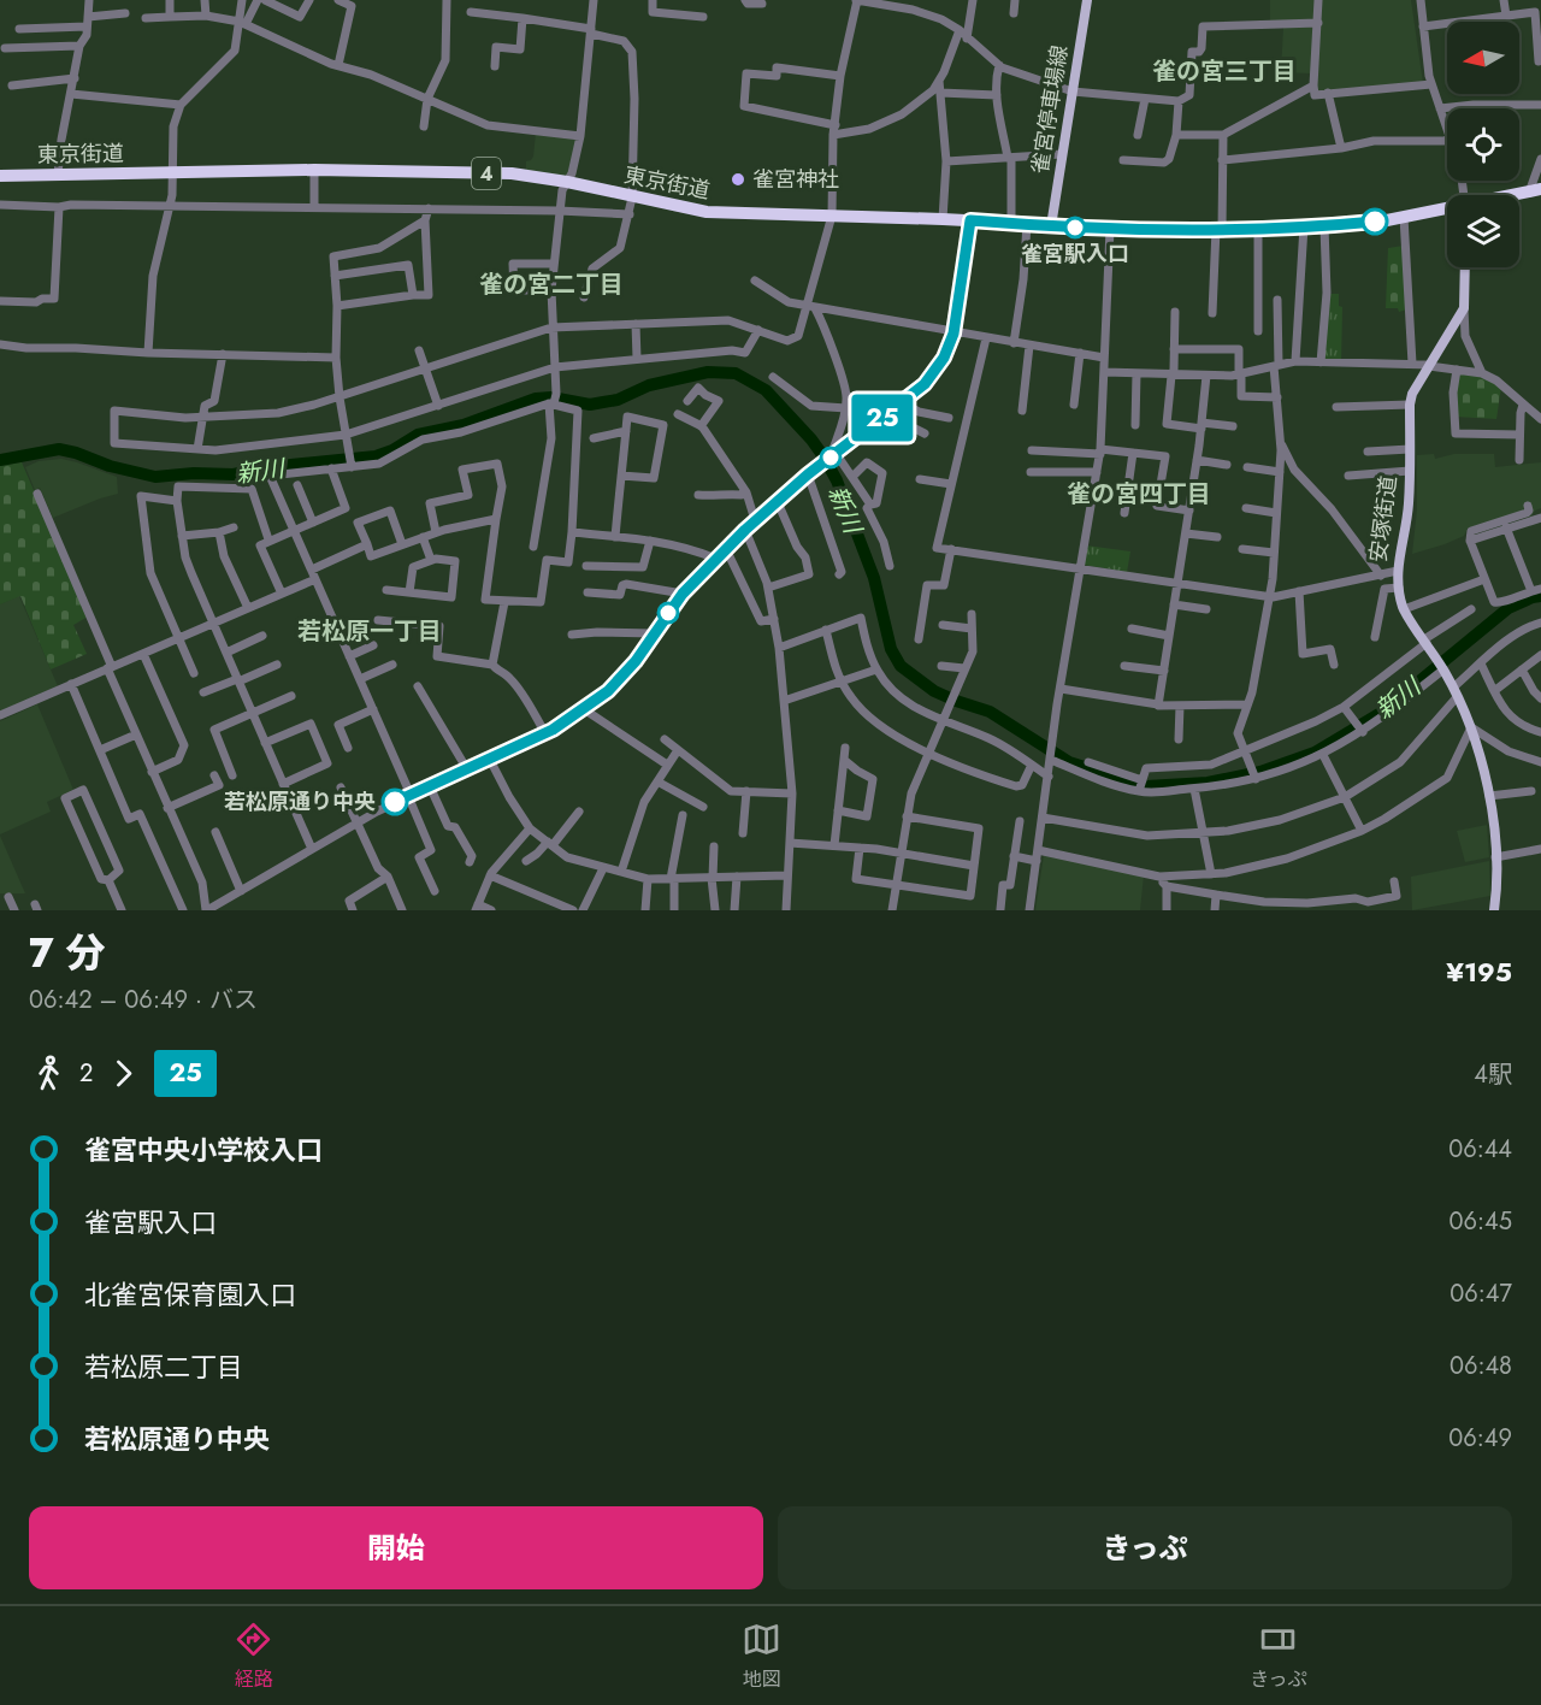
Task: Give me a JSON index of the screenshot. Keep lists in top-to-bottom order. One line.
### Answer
{"streets":{"highway":["東京街道","4"],"main road":["雀宮停車場線","安塚街道"]},"crossings":[["雀宮停車場線","東京街道"]],"districts":["雀の宮三丁目","雀の宮二丁目","雀の宮四丁目","若松原一丁目"],"water":["新川"],"places":["雀宮神社","雀宮駅入口","若松原通り中央"],"lines":["bus line 25"],"north":"left","page":{"on_map":"25","heading":["7 分","06:42 – 06:49 · バス","¥195"],"legs":["2","25","4駅"],"list":[{"name":"雀宮中央小学校入口","value":"06:44"},{"name":"雀宮駅入口","value":"06:45"},{"name":"北雀宮保育園入口","value":"06:47"},{"name":"若松原二丁目","value":"06:48"},{"name":"若松原通り中央","value":"06:49"}],"buttons":["開始","きっぷ"],"tabs":["経路","地図","きっぷ"]}}
